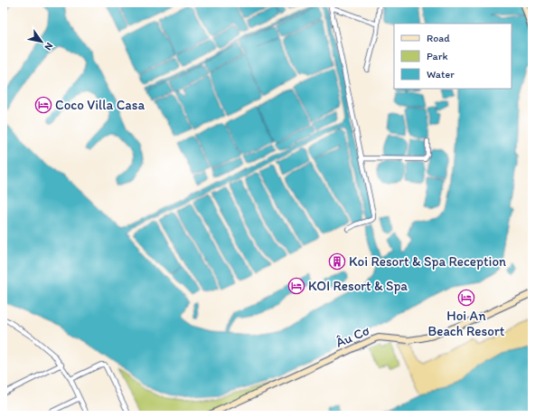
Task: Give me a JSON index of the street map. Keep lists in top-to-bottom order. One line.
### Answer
{"streets":{"main road":["Âu Cơ"]},"places":{"hotel":["Coco Villa Casa","KOI Resort & Spa","Hoi An Beach Resort"],"building":["Koi Resort & Spa Reception"]},"legend":["Road","Park","Water"],"north":"bottom right"}
